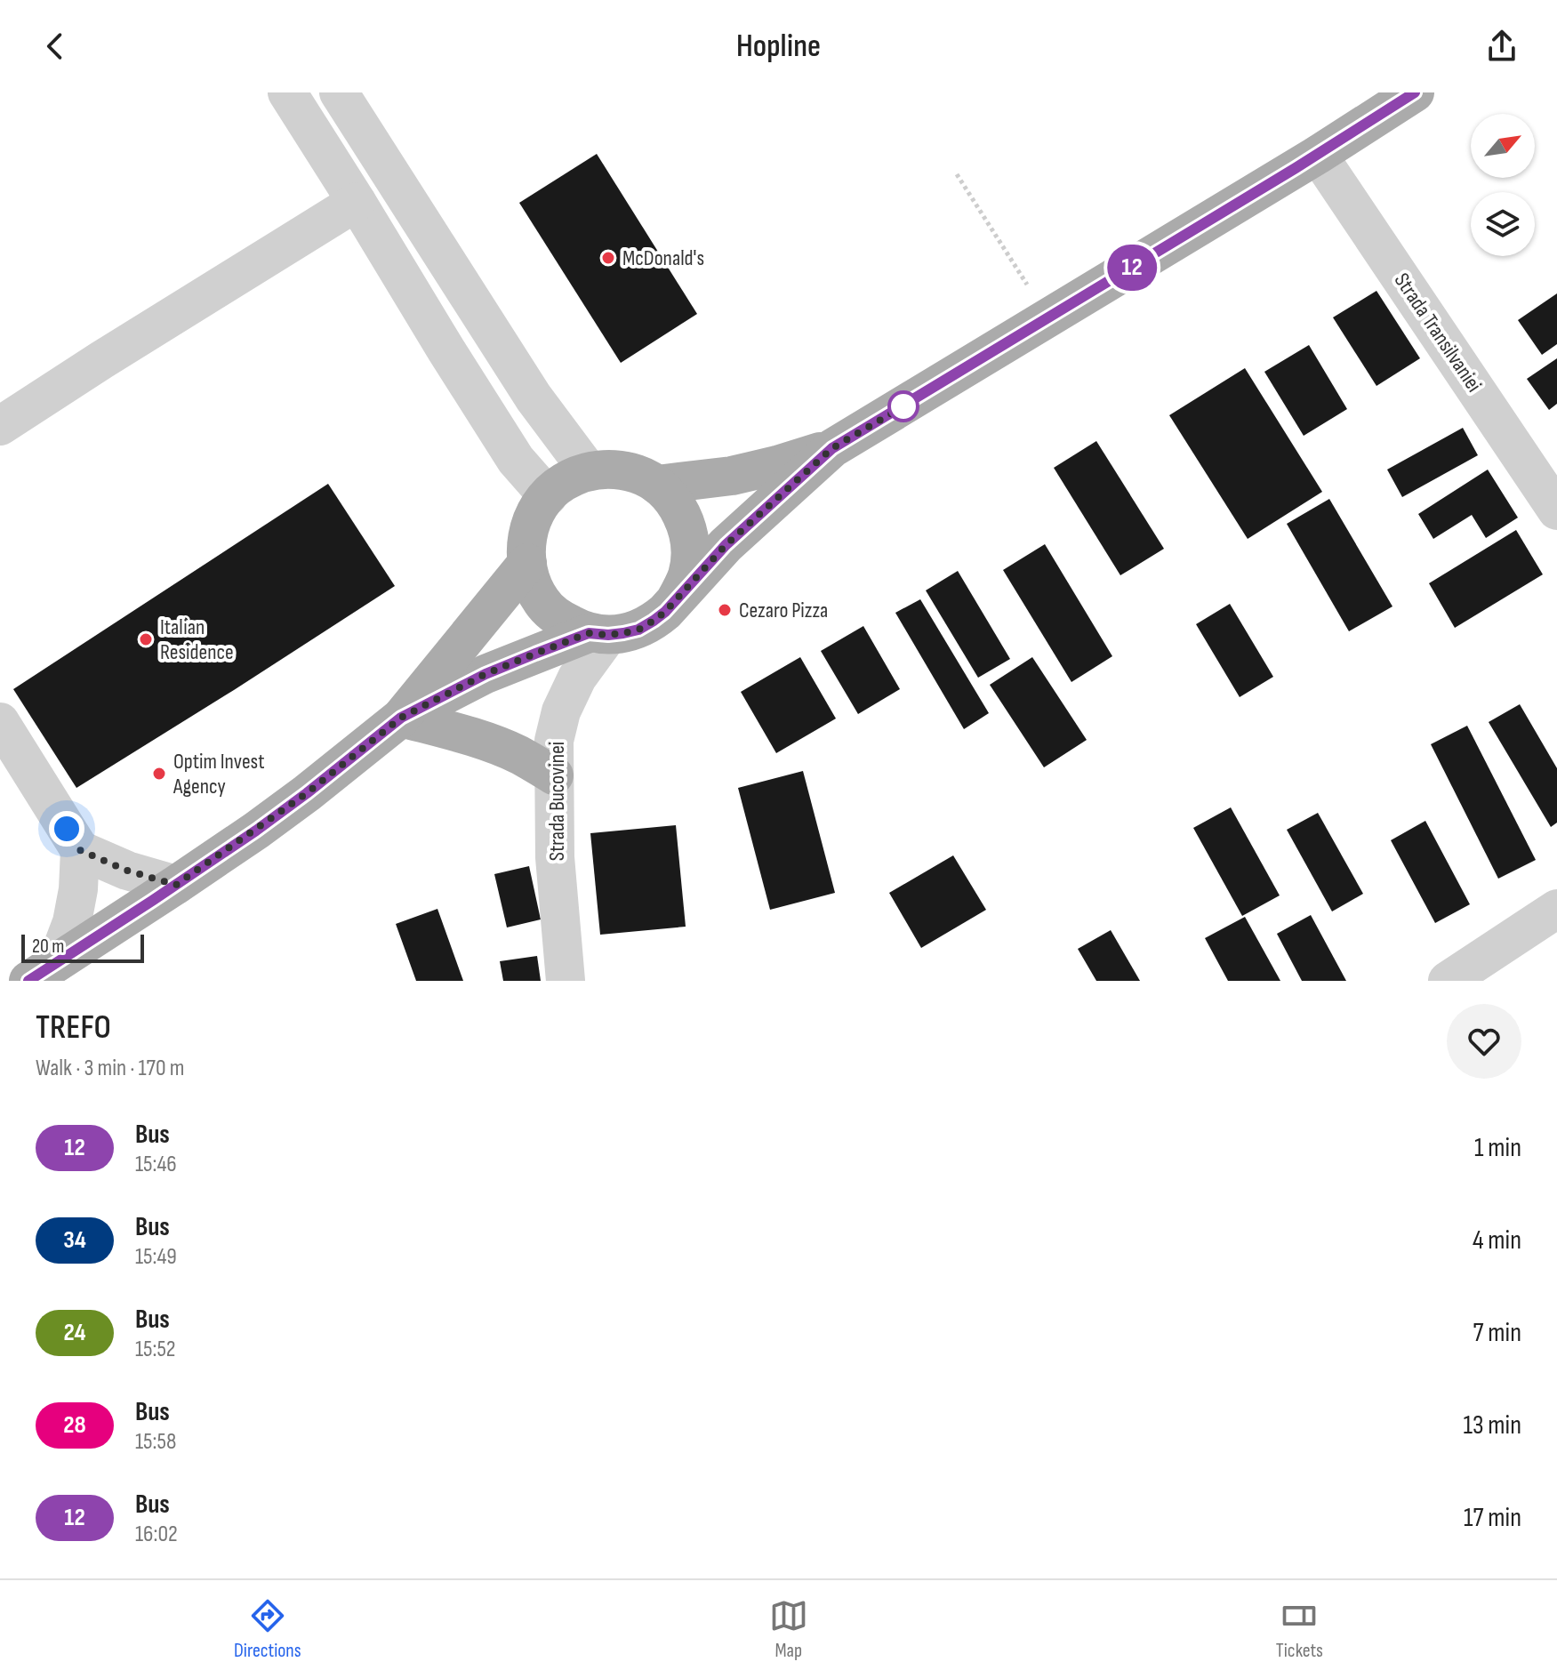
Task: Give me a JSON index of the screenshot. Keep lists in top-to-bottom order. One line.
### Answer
{"streets":{"street":["Strada Transilvaniei","Strada Bucovinei"]},"places":["McDonald's","Cezaro Pizza","Italian Residence","Optim Invest Agency"],"lines":["bus line 12"],"scale_bar":"20 m","north":"top right","page":{"header":"Hopline","on_map":"12","scale":"20 m","heading":["TREFO","Walk · 3 min · 170 m"],"list":[{"mark":"12","name":"Bus","note":"15:46","value":"1 min"},{"mark":"34","name":"Bus","note":"15:49","value":"4 min"},{"mark":"24","name":"Bus","note":"15:52","value":"7 min"},{"mark":"28","name":"Bus","note":"15:58","value":"13 min"},{"mark":"12","name":"Bus","note":"16:02","value":"17 min"}],"tabs":["Directions","Map","Tickets"]}}
